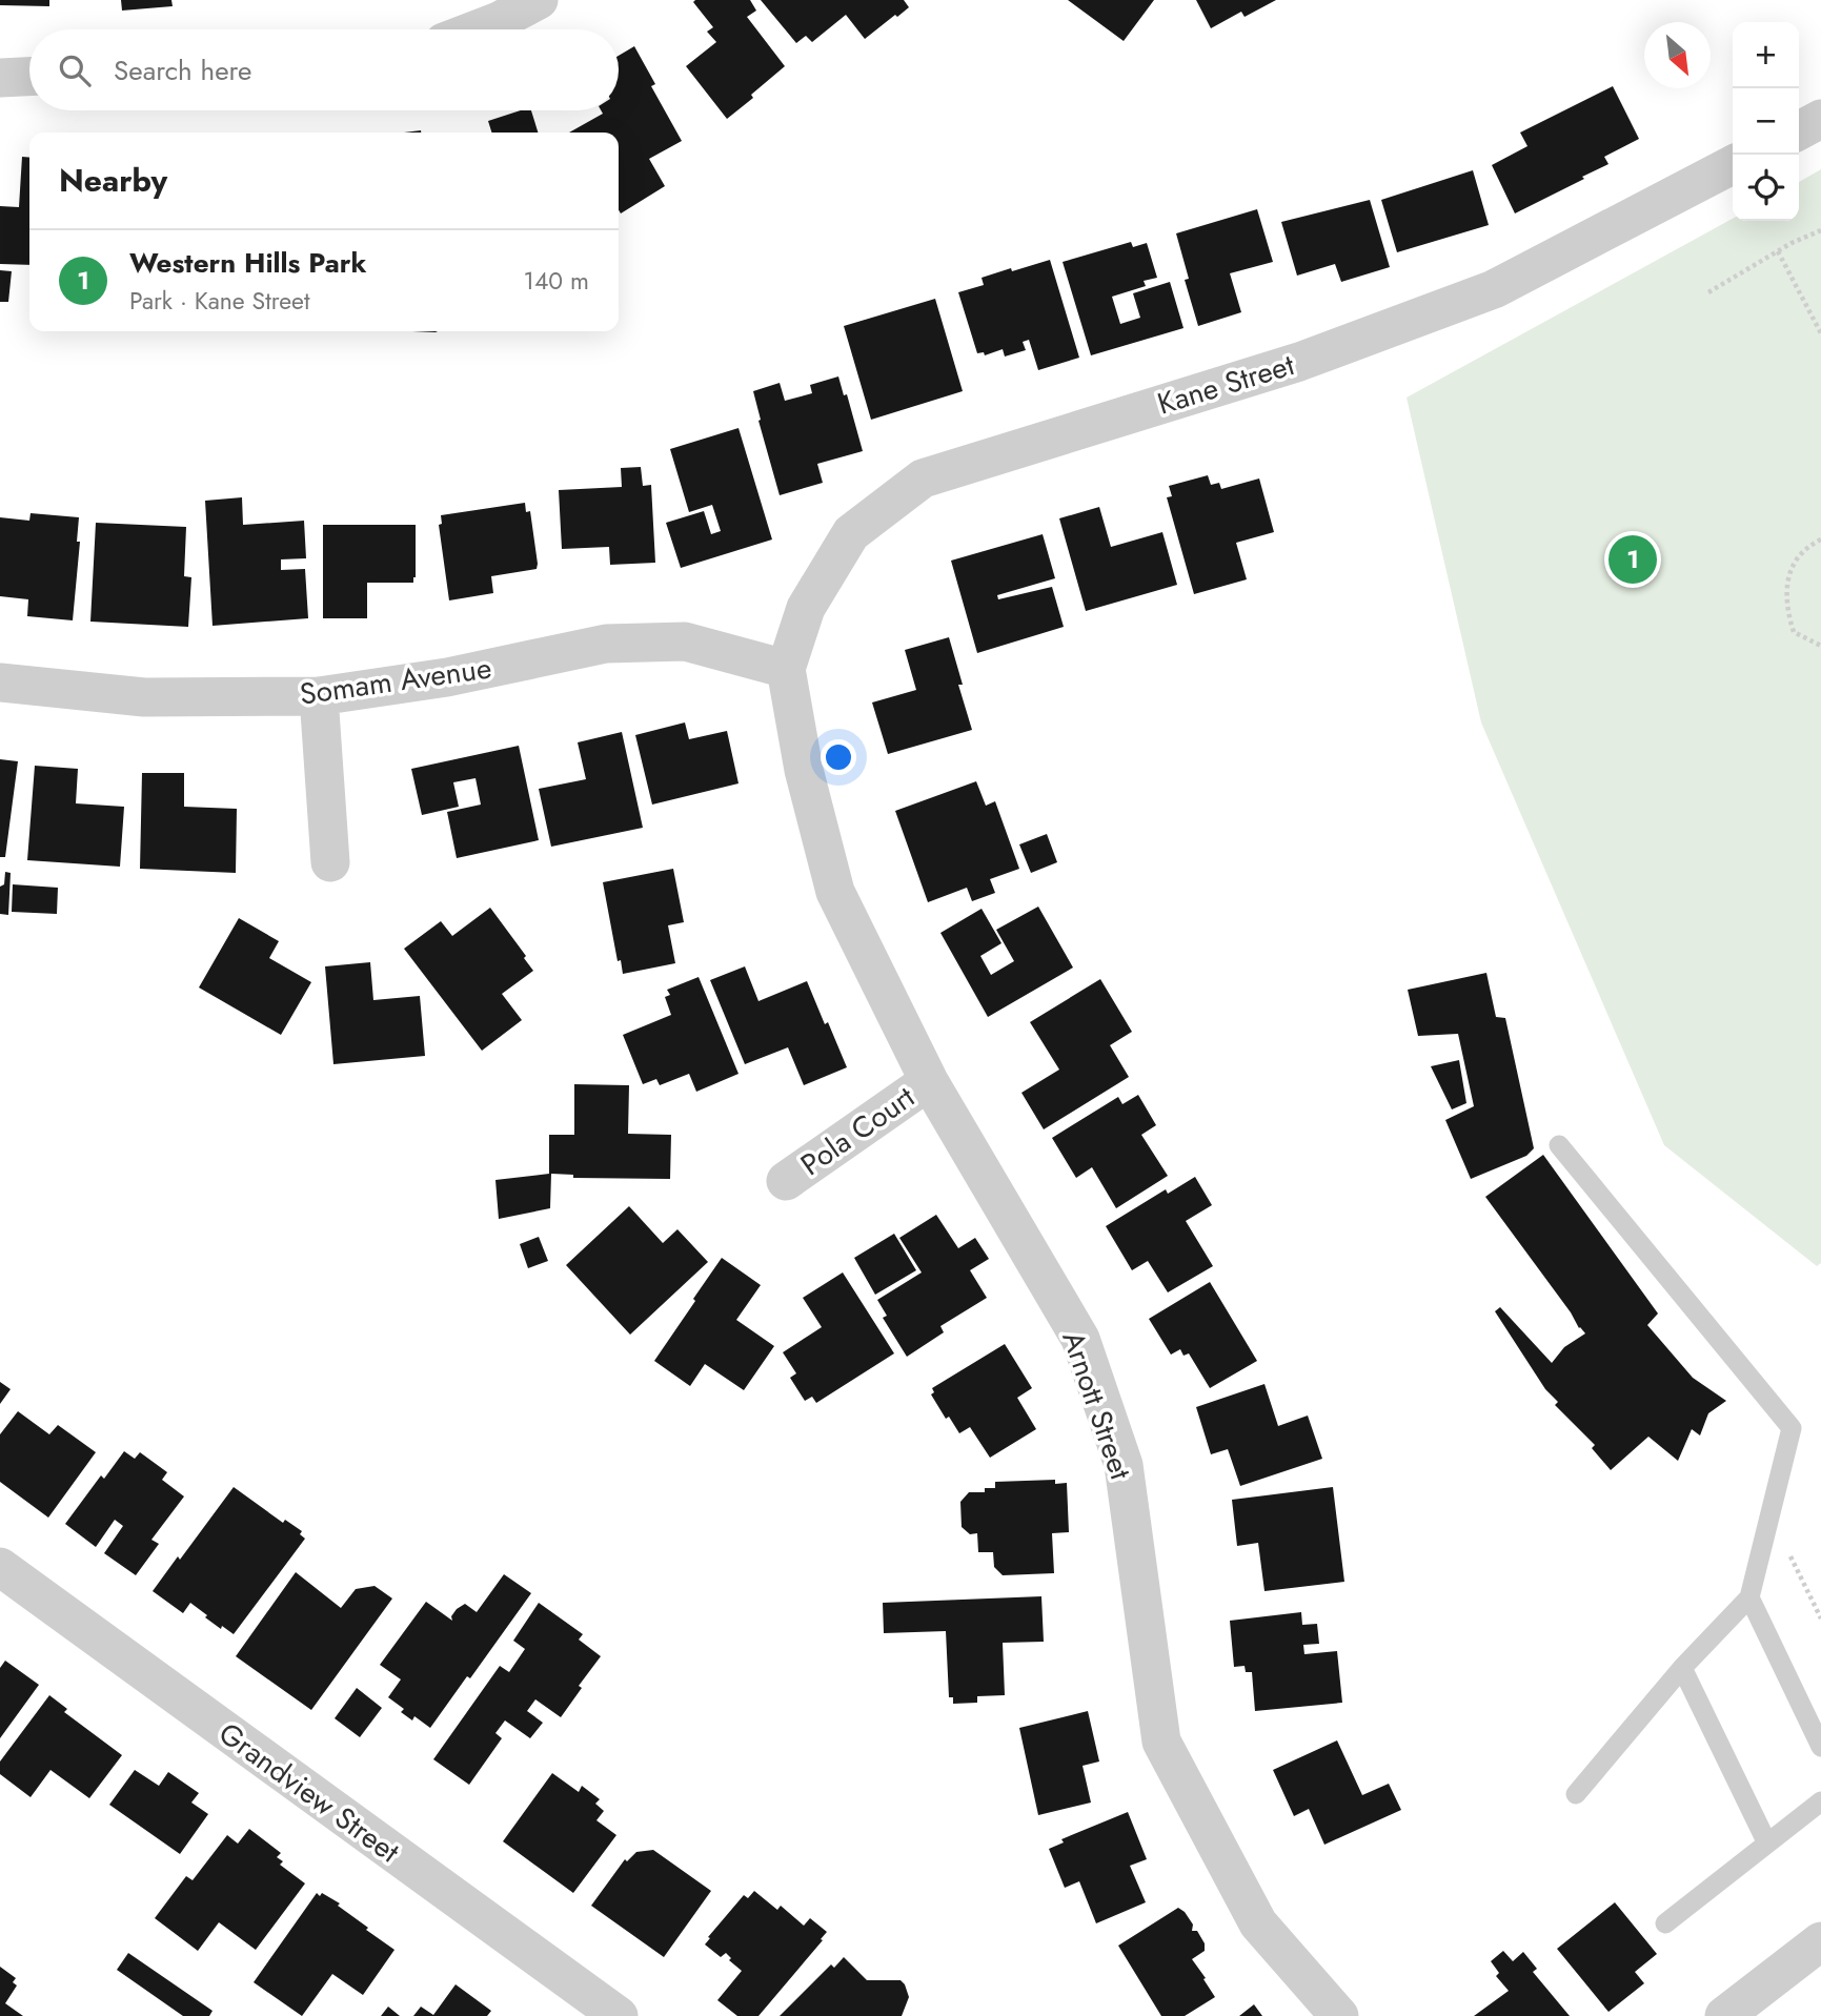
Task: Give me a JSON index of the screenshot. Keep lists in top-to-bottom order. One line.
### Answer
{"streets":{"street":["Kane Street","Somam Avenue","Pola Court","Arnott Street","Grandview Street"]},"crossings":[["Kane Street","Somam Avenue"],["Kane Street","Arnott Street"],["Somam Avenue","Arnott Street"],["Pola Court","Arnott Street"]],"north":"bottom right","page":{"map_buttons":["+","−"],"search":"Search here","heading":"Nearby","list":[{"mark":"1","name":"Western Hills Park","note":"Park · Kane Street","value":"140 m"}],"pins":"1"}}
